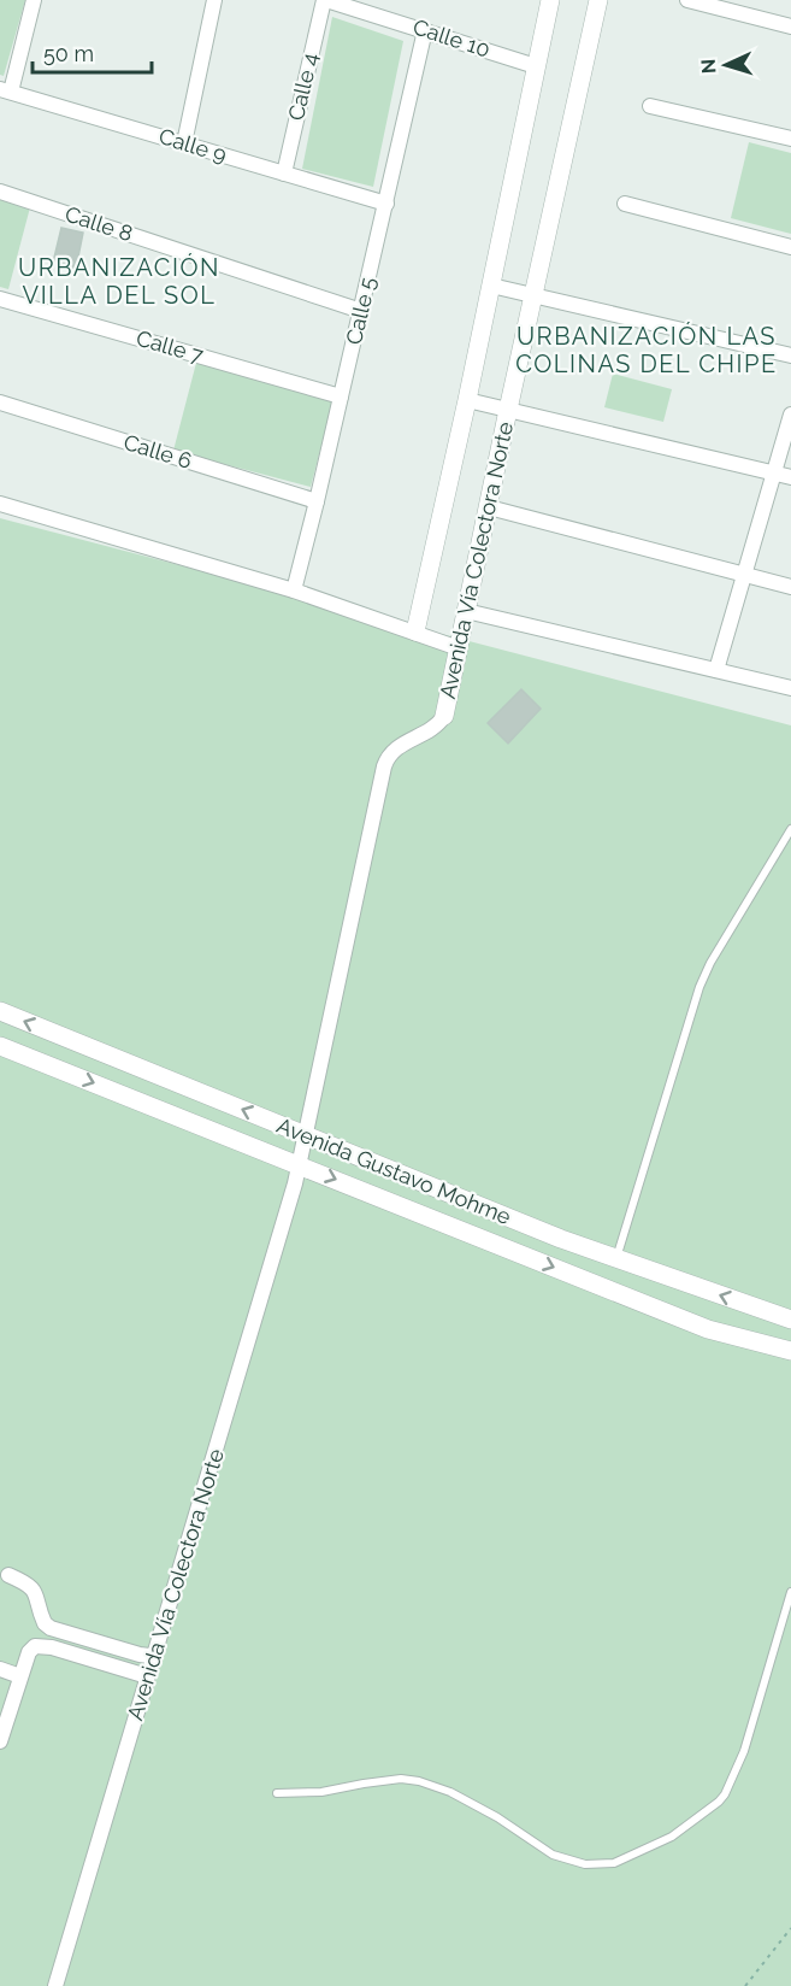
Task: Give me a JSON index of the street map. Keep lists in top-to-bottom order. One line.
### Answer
{"streets":{"street":["Calle 10","Calle 4","Calle 9","Calle 8","Calle 5","Calle 7","Calle 6","Avenida Vía Colectora Norte","Avenida Gustavo Mohme"]},"crossings":[["Calle 10","Calle 4"],["Calle 10","Calle 5"],["Calle 10","Avenida Vía Colectora Norte"],["Calle 4","Calle 9"],["Calle 9","Calle 5"],["Calle 8","Calle 5"],["Calle 5","Calle 7"],["Calle 5","Calle 6"],["Avenida Vía Colectora Norte","Avenida Gustavo Mohme"]],"districts":["URBANIZACIÓN VILLA DEL SOL","URBANIZACIÓN LAS COLINAS DEL CHIPE"],"scale_bar":"50 m","north":"left"}
